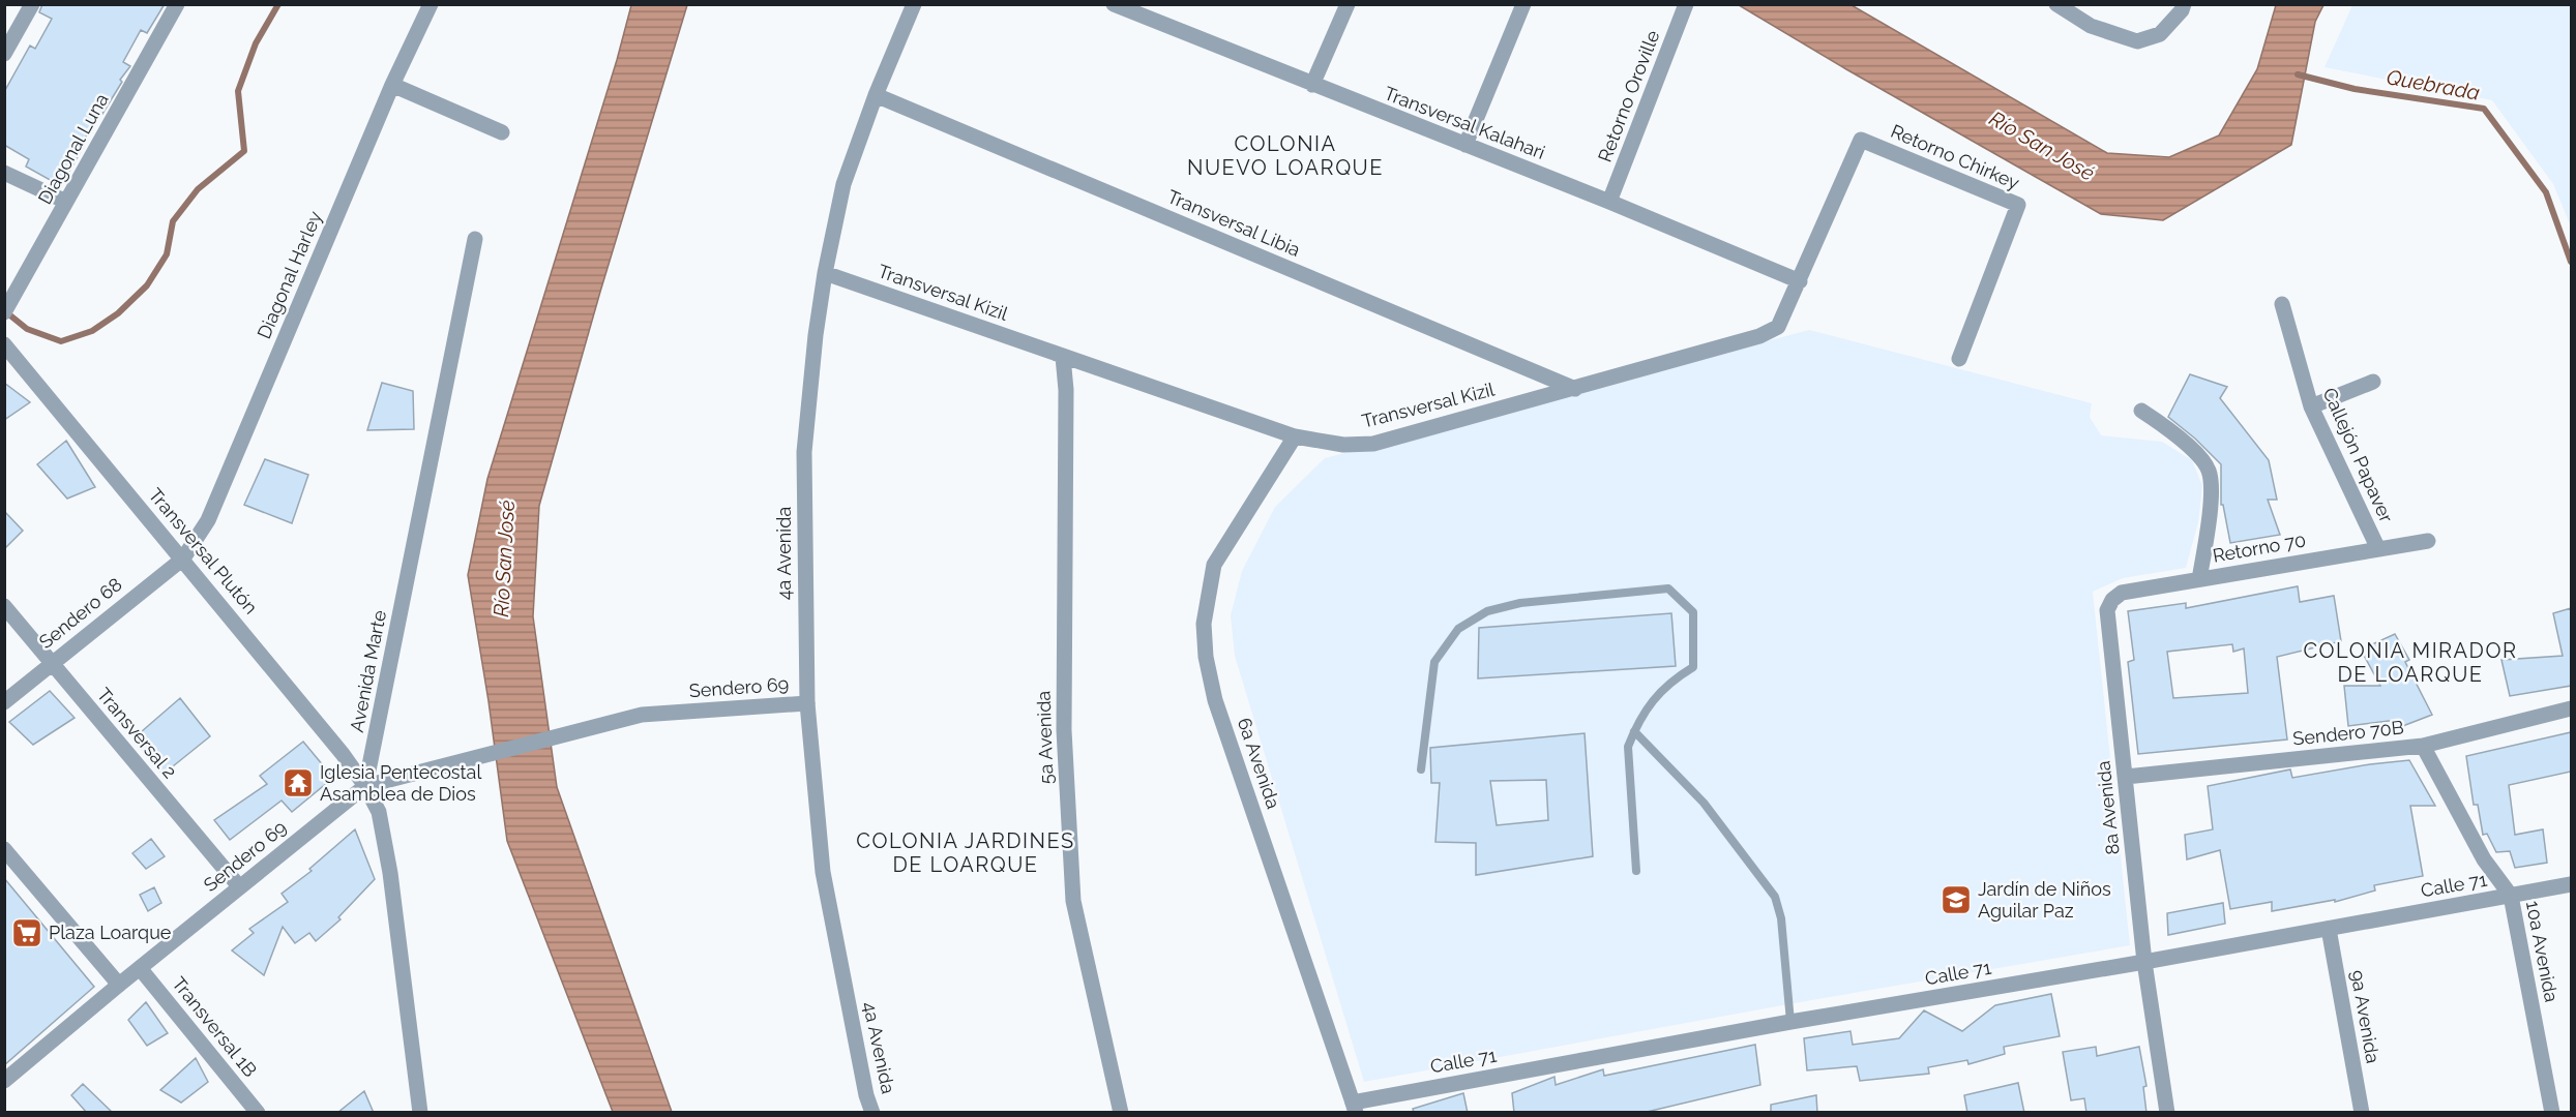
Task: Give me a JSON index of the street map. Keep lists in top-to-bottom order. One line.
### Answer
{"streets":{"street":["Retorno Oroville","Transversal Kalahari","Diagonal Luna","Retorno Chirkey","Transversal Libia","Diagonal Harley","Transversal Kizil","Callejón Papaver","Retorno 70","Transversal Plutón","4a Avenida","Sendero 68","Avenida Marte","Sendero 69","Transversal 2","Sendero 70B","5a Avenida","6a Avenida","8a Avenida","Calle 71","10a Avenida","9a Avenida","Transversal 1B"]},"crossings":[["Retorno Oroville","Transversal Kalahari"],["Transversal Kalahari","Transversal Kizil"],["Retorno Chirkey","Transversal Kizil"],["Transversal Libia","Transversal Kizil"],["Transversal Libia","4a Avenida"],["Diagonal Harley","Transversal Plutón"],["Diagonal Harley","Sendero 68"],["Transversal Kizil","4a Avenida"],["Transversal Kizil","5a Avenida"],["Transversal Kizil","6a Avenida"],["Callejón Papaver","Retorno 70"],["Retorno 70","8a Avenida"],["Transversal Plutón","Sendero 68"],["Transversal Plutón","Avenida Marte"],["Transversal Plutón","Sendero 69"],["4a Avenida","Sendero 69"],["Sendero 68","Transversal 2"],["Avenida Marte","Sendero 69"],["Sendero 69","Transversal 2"],["Sendero 69","Transversal 1B"],["Sendero 70B","8a Avenida"],["Sendero 70B","10a Avenida"],["6a Avenida","Calle 71"],["8a Avenida","Calle 71"],["Calle 71","10a Avenida"],["Calle 71","9a Avenida"]],"districts":["COLONIA NUEVO LOARQUE","COLONIA MIRADOR DE LOARQUE","COLONIA JARDINES DE LOARQUE"],"water":["Quebrada","Río San José"],"places":{"temple":["Iglesia Pentecostal Asamblea de Dios"],"school or university":["Jardín de Niños Aguilar Paz"],"supermarket":["Plaza Loarque"]}}
